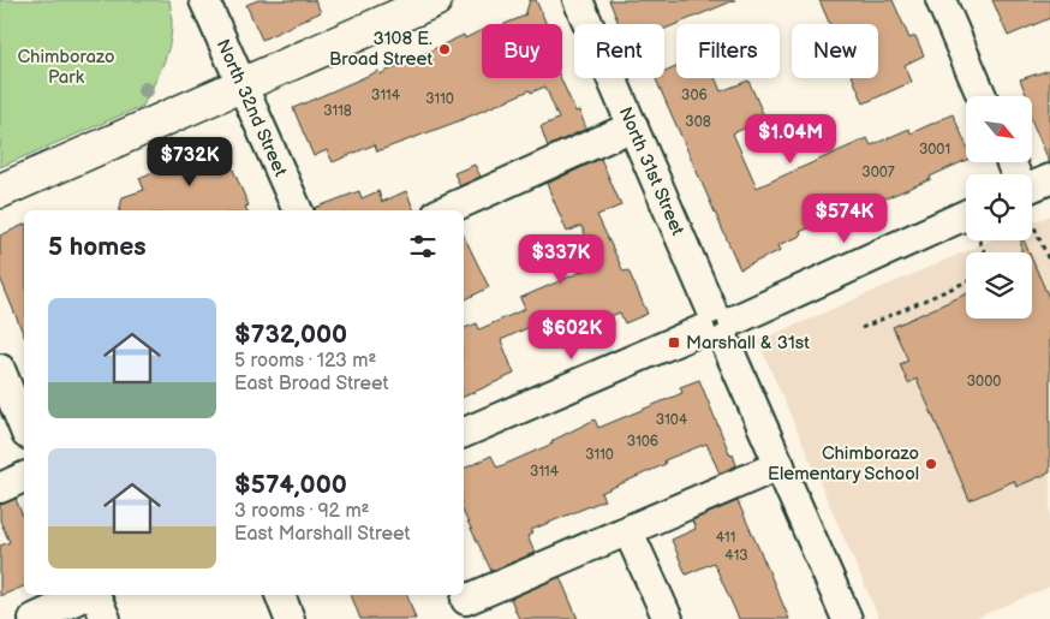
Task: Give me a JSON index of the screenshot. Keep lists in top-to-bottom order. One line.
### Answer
{"streets":{"street":["North 32nd Street","North 31st Street"]},"parks":["Chimborazo Park"],"places":{"other":["3108 E. Broad Street","Chimborazo Elementary School"],"transit":["Marshall & 31st"]},"house_numbers":["3114","306","3110","3118","308","3001","3007","3000","3104","3106","3110","3114","411","413"],"north":"bottom right","page":{"chip":["Buy","Rent","Filters","New"],"price":["$1.04M","$732K","$574K","$337K","$602K"],"heading":"5 homes","list":[{"name":"$732,000","note":"5 rooms · 123 m² · East Broad Street"},{"name":"$574,000","note":"3 rooms · 92 m² · East Marshall Street"}]}}
